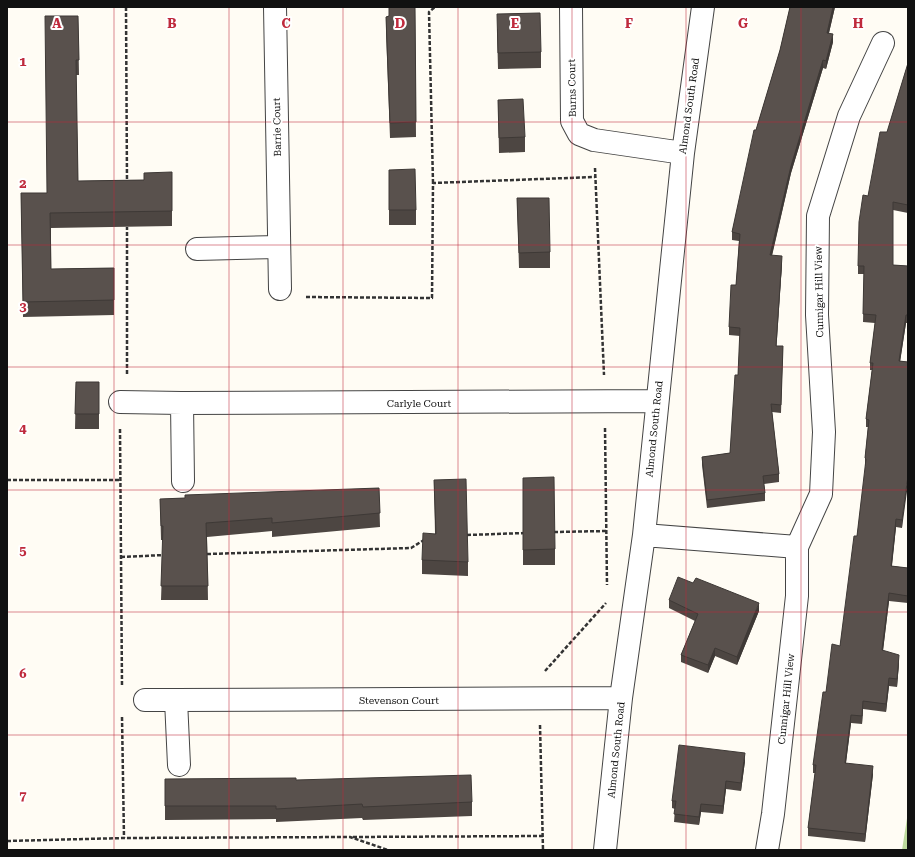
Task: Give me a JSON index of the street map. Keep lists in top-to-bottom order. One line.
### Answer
{"streets":{"street":["Burns Court","Almond South Road","Barrie Court","Cunnigar Hill View","Carlyle Court","Stevenson Court"]},"crossings":[["Burns Court","Almond South Road"],["Almond South Road","Carlyle Court"],["Almond South Road","Stevenson Court"]],"grid":{"columns":["A","B","C","D","E","F","G","H"],"rows":["1","2","3","4","5","6","7"]}}
